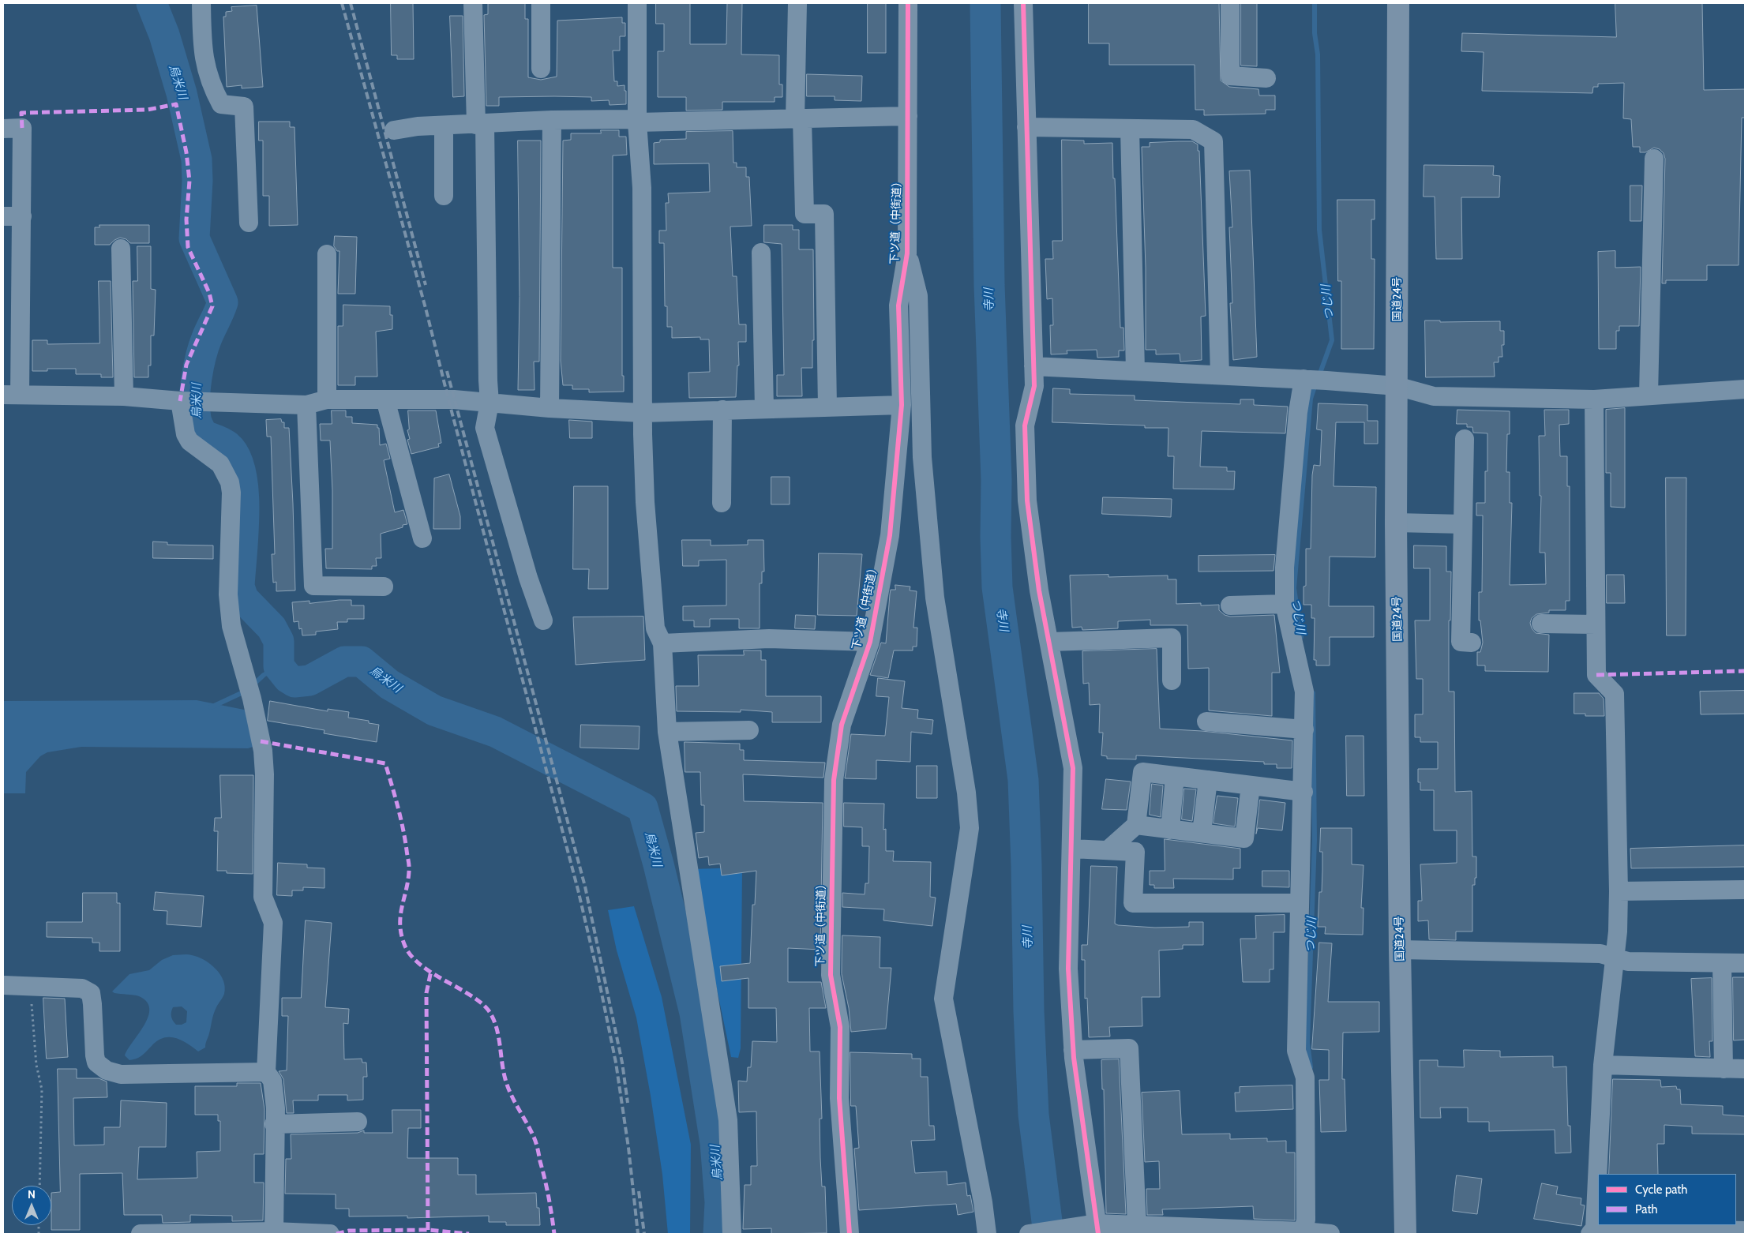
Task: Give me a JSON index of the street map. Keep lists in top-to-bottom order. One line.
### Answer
{"streets":{"highway":["国道24号"],"street":["下ツ道（中街道）"]},"water":["烏米川","寺川","つじ川"],"legend":["Cycle path","Path"],"north":"top"}
